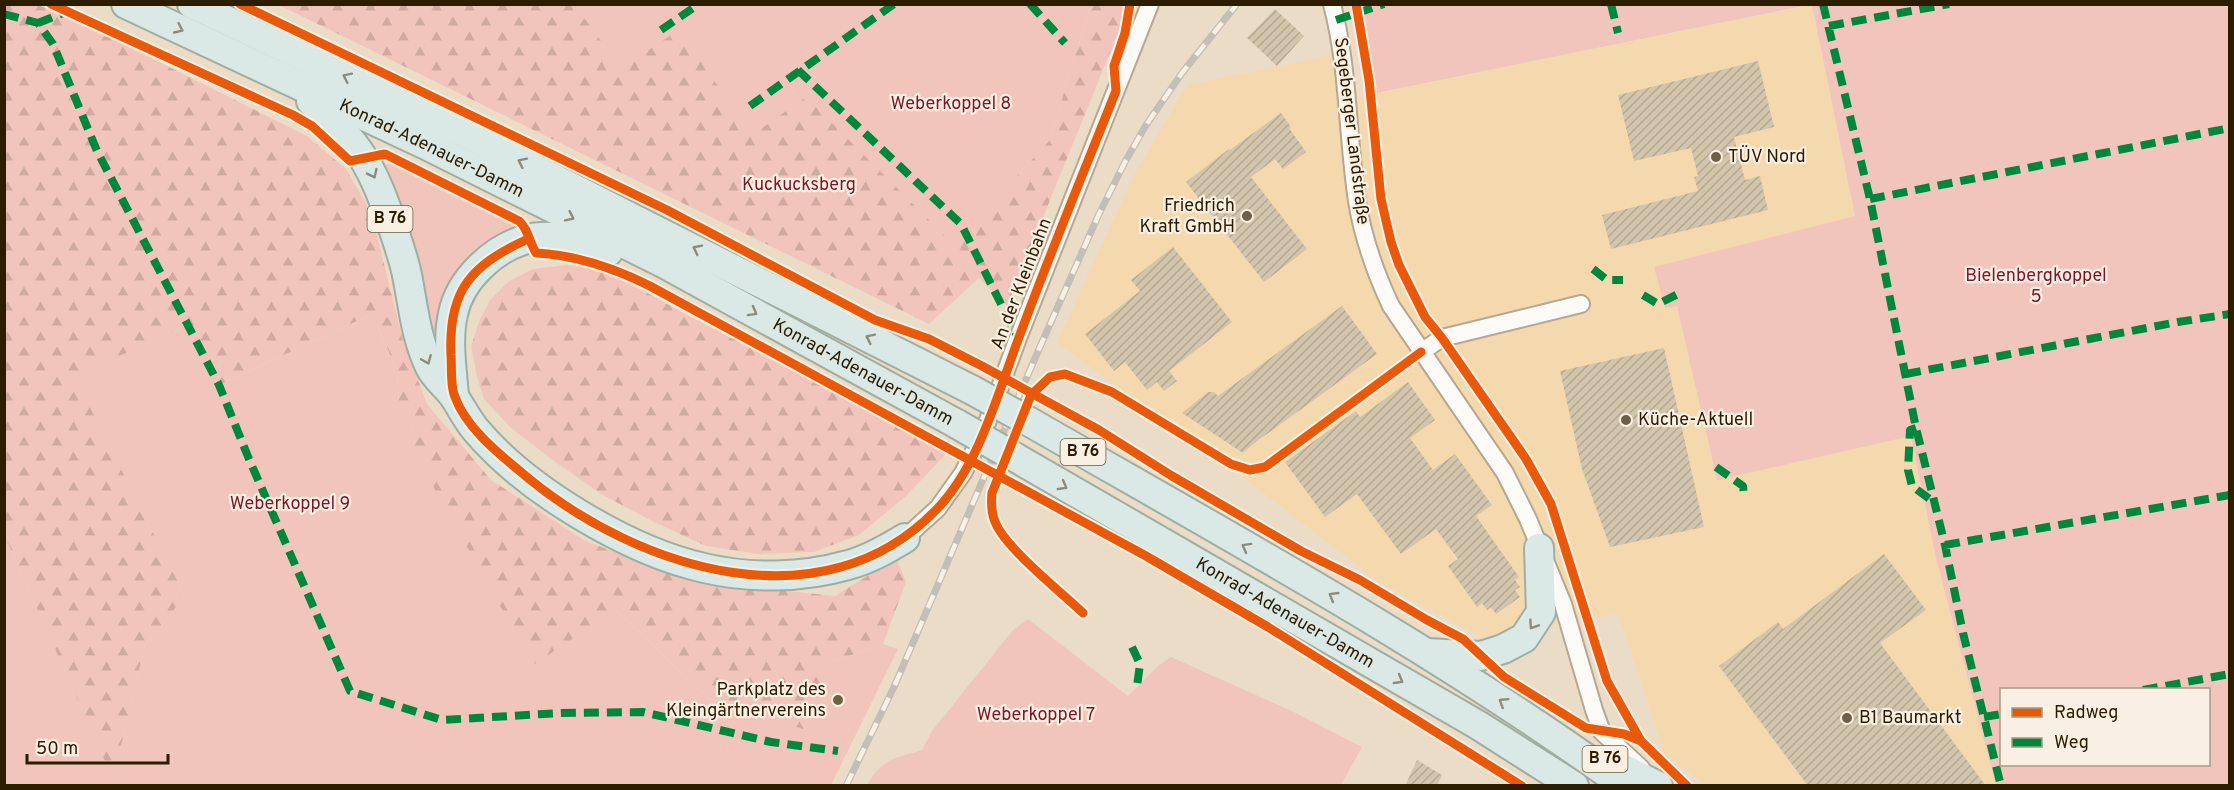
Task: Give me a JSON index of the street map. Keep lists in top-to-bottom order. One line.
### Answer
{"streets":{"highway":["Konrad-Adenauer-Damm","B 76"],"street":["Segeberger Landstraße","An der Kleinbahn"]},"crossings":[["Segeberger Landstraße","B 76"],["Konrad-Adenauer-Damm","B 76"],["B 76","An der Kleinbahn"]],"parks":["Weberkoppel 8","Kuckucksberg","Bielenbergkoppel 5","Weberkoppel 9","Weberkoppel 7"],"places":["TÜV Nord","Friedrich Kraft GmbH","Küche-Aktuell","Parkplatz des Kleingärtnervereins","B1 Baumarkt"],"legend":["Radweg","Weg"],"scale_bar":"50 m"}
